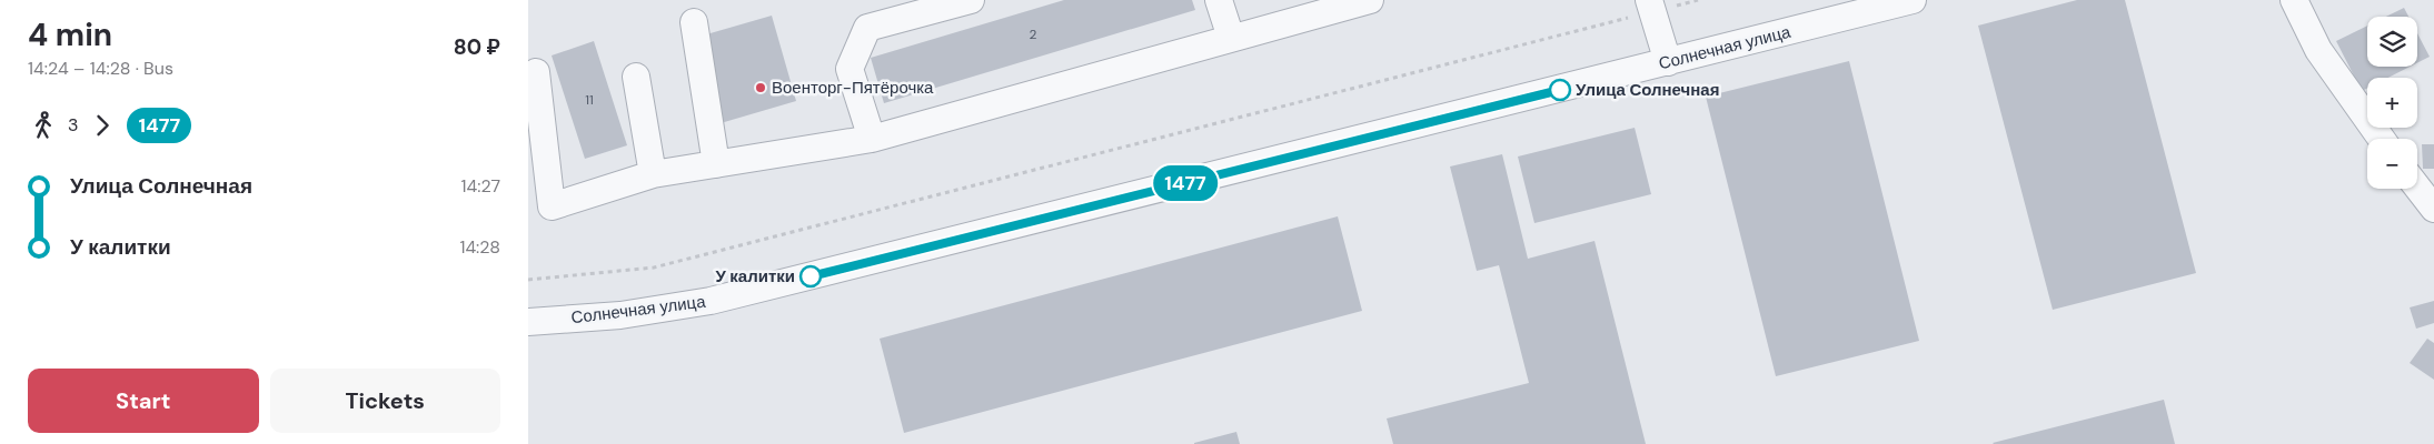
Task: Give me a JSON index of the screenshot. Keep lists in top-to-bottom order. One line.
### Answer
{"streets":{"street":["Солнечная улица"]},"places":["Военторг-Пятёрочка","Улица Солнечная","У калитки"],"lines":["bus line 1477"],"house_numbers":["2","11"],"page":{"heading":["4 min","14:24 – 14:28 · Bus","80 ₽"],"on_map":"1477","map_buttons":["+","−"],"legs":["3","1477"],"list":[{"name":"Улица Солнечная","value":"14:27"},{"name":"У калитки","value":"14:28"}],"buttons":["Start","Tickets"]}}
